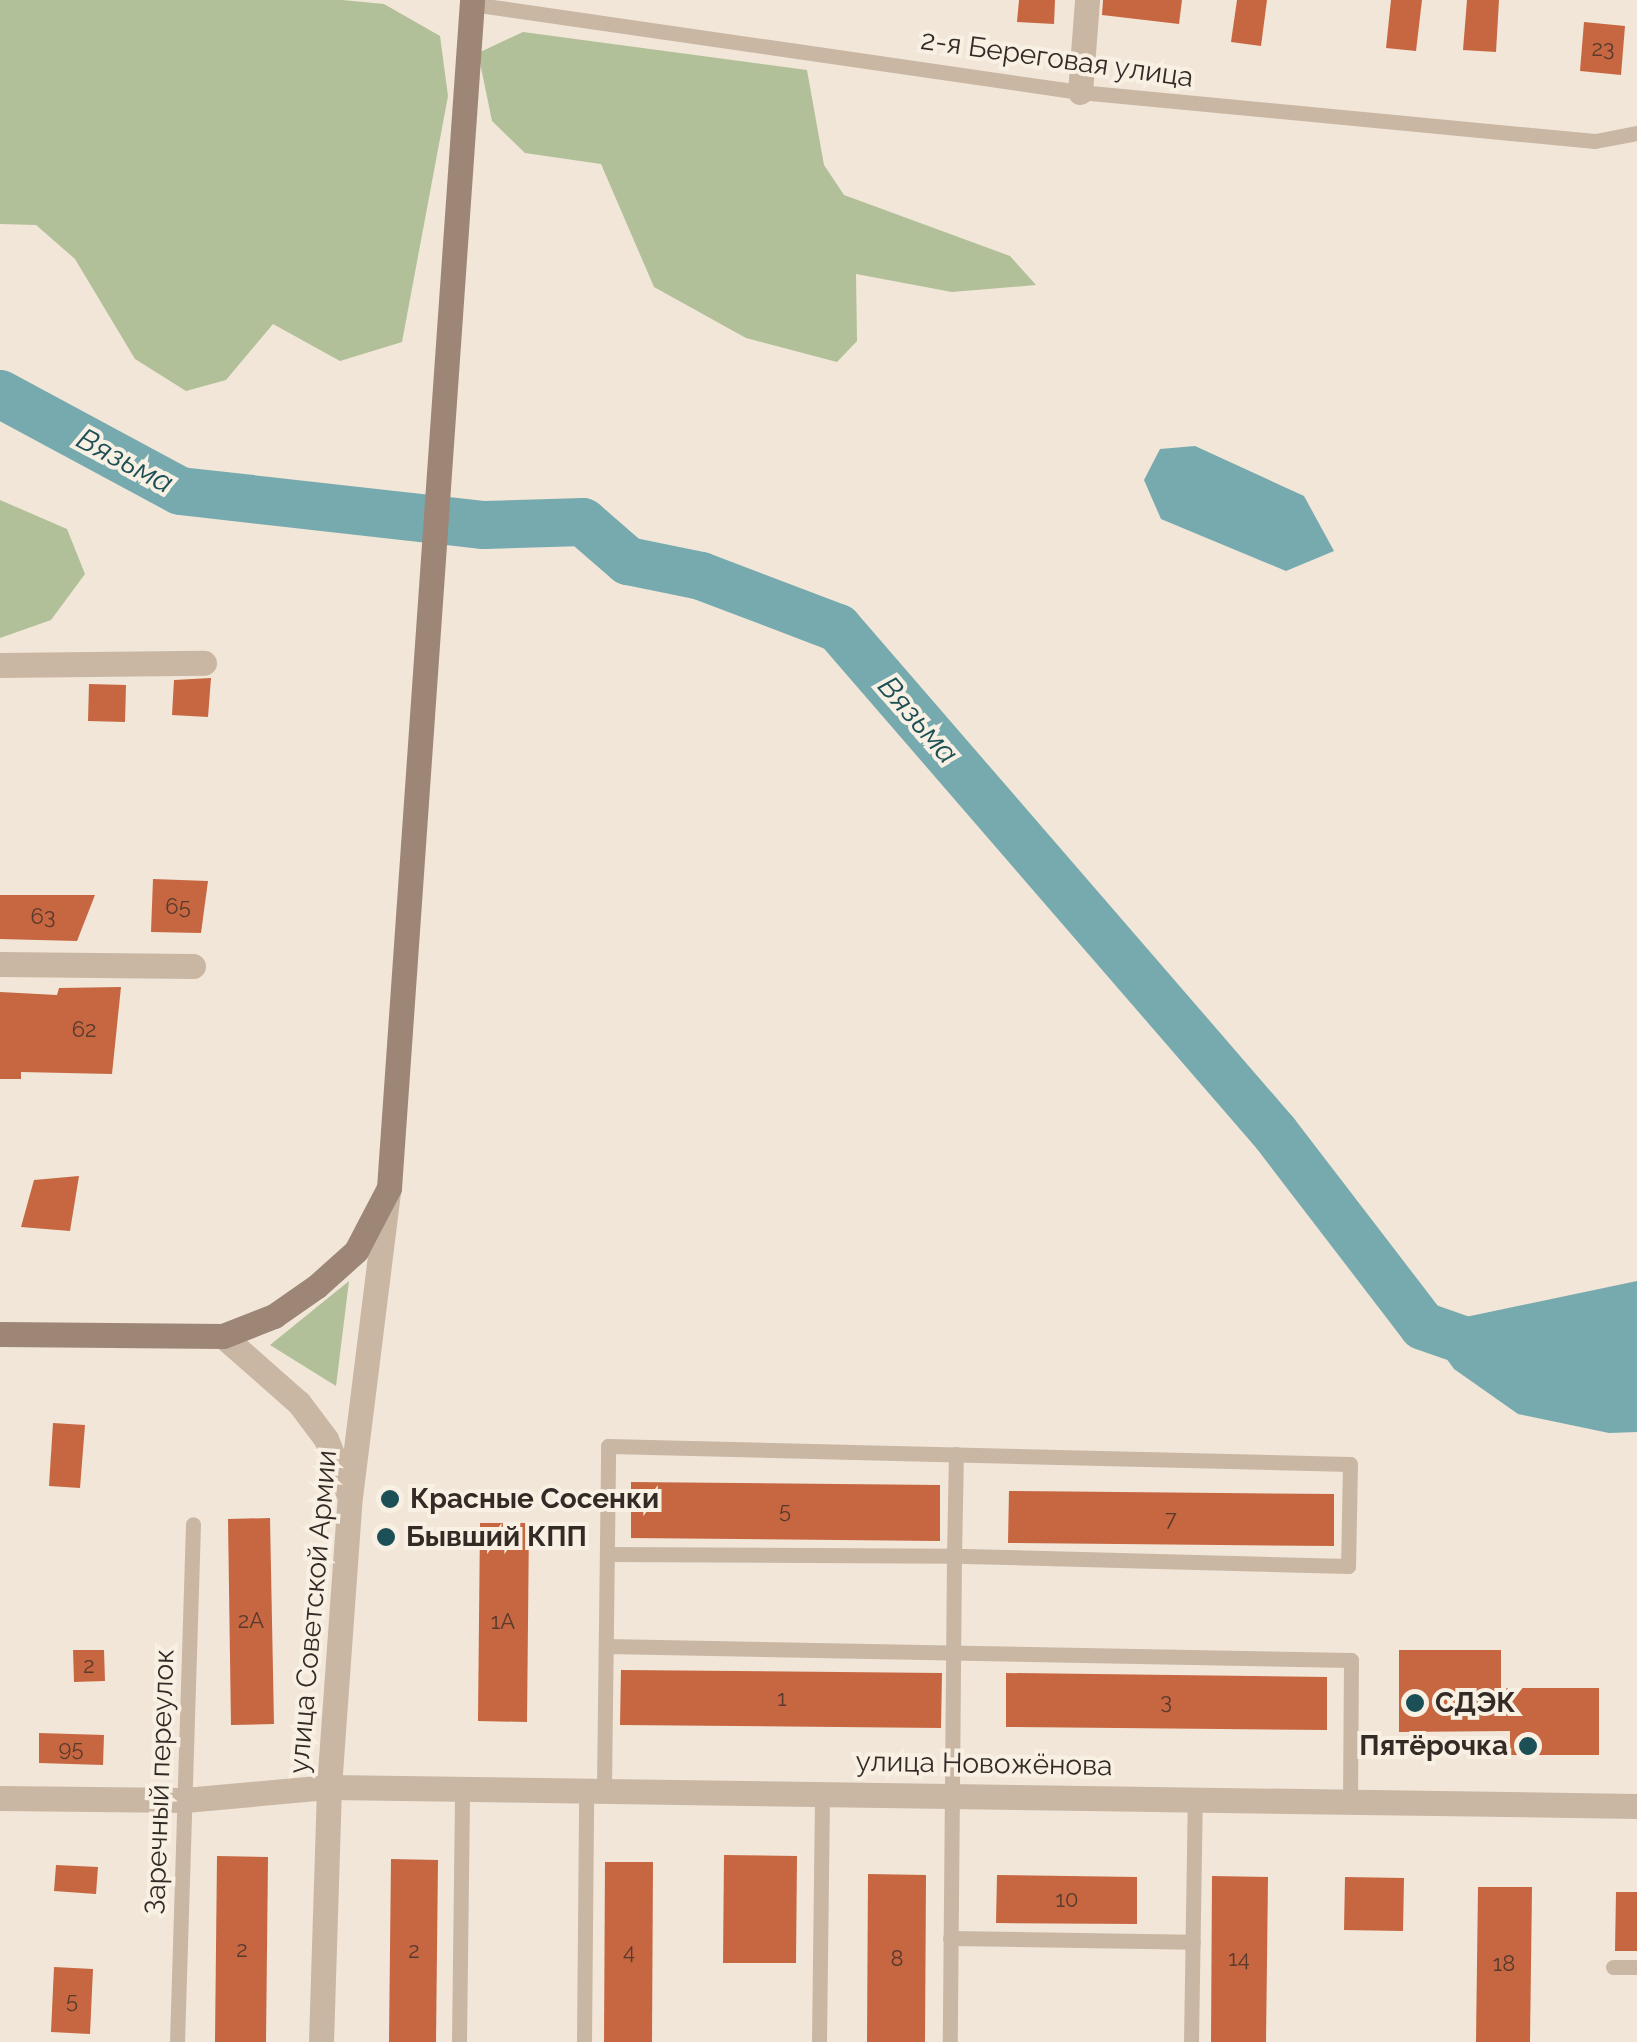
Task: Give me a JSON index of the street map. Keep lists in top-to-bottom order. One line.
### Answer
{"streets":{"street":["улица Советской Армии","улица Новожёнова"],"lane":["2-я Береговая улица","Заречный переулок"]},"crossings":[["улица Советской Армии","улица Новожёнова"],["улица Новожёнова","Заречный переулок"]],"water":["Вязьма"],"places":["Красные Сосенки","Бывший КПП","СДЭК","Пятёрочка"],"house_numbers":["23","65","63","62","5","7","2А","1А","2","1","3","95","10","2","2","4","8","14","18","5"]}
